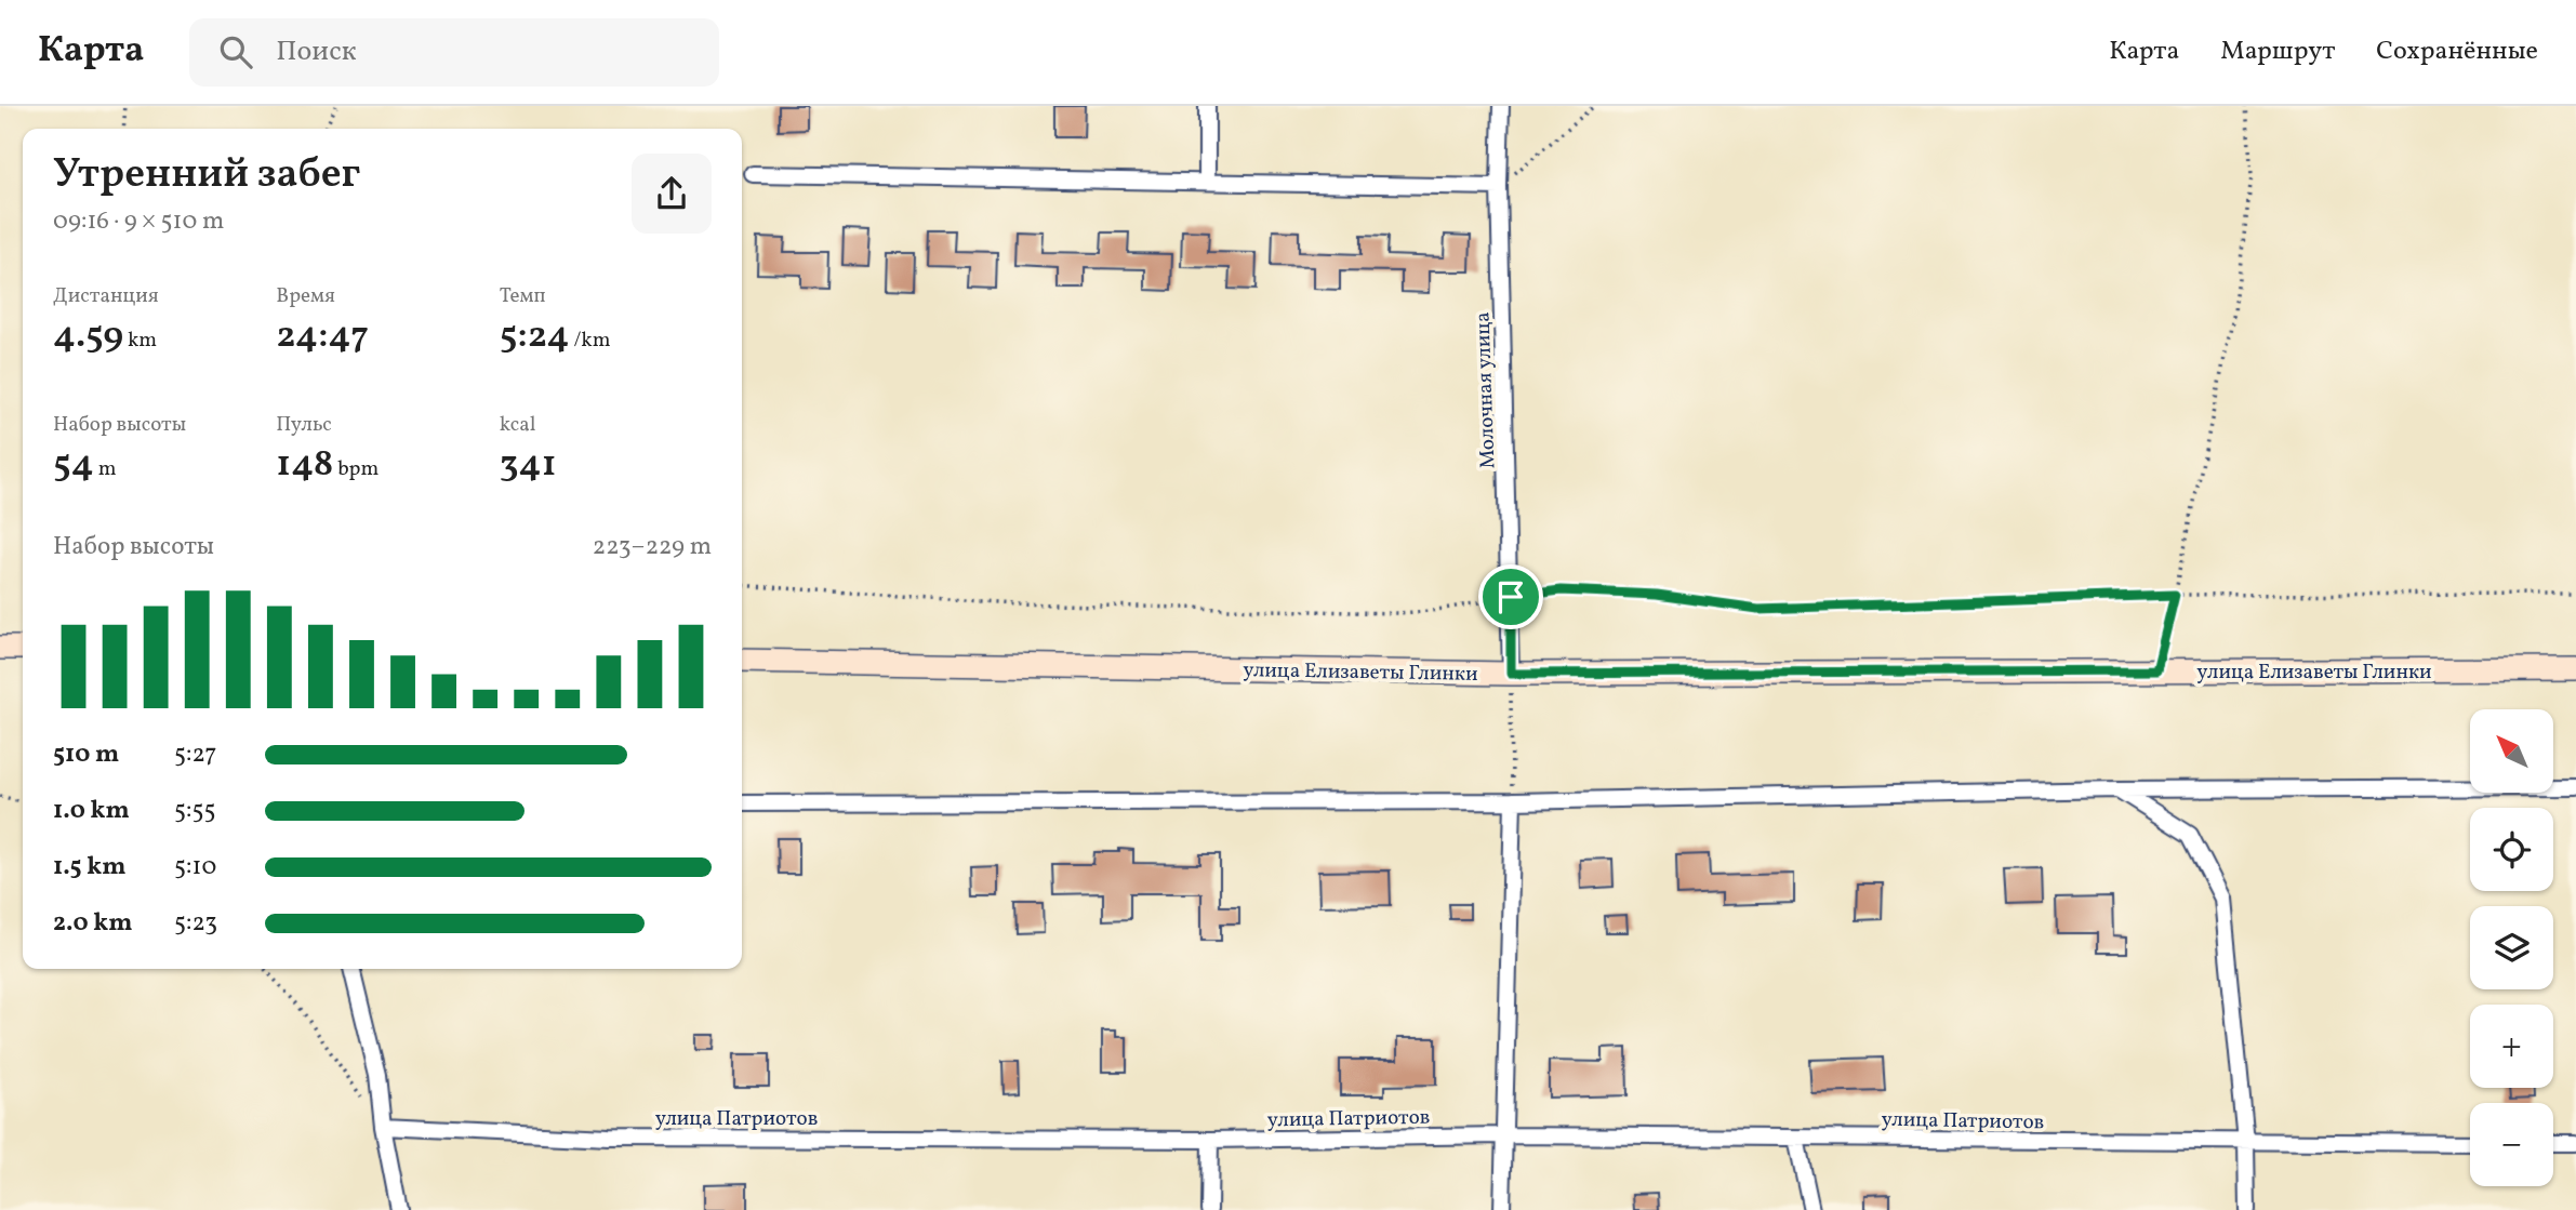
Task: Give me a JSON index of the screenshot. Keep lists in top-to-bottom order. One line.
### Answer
{"streets":{"street":["Молочная улица","улица Елизаветы Глинки","улица Патриотов"]},"crossings":[["Молочная улица","улица Елизаветы Глинки"]],"north":"top left","page":{"header":"Карта","search":"Поиск","nav":["Карта","Маршрут","Сохранённые"],"heading":["Утренний забег","09:16 · 9 × 510 m"],"stats":[["Дистанция","4.59 km"],["Время","24:47"],["Темп","5:24 /km"],["Набор высоты","54 m"],["Пульс","148 bpm"],["kcal","341"]],"chart":["Набор высоты","223–229 m"],"map_buttons":["+","−"],"list":[{"name":"510 m","note":"5:27"},{"name":"1.0 km","note":"5:55"},{"name":"1.5 km","note":"5:10"},{"name":"2.0 km","note":"5:23"}]}}
